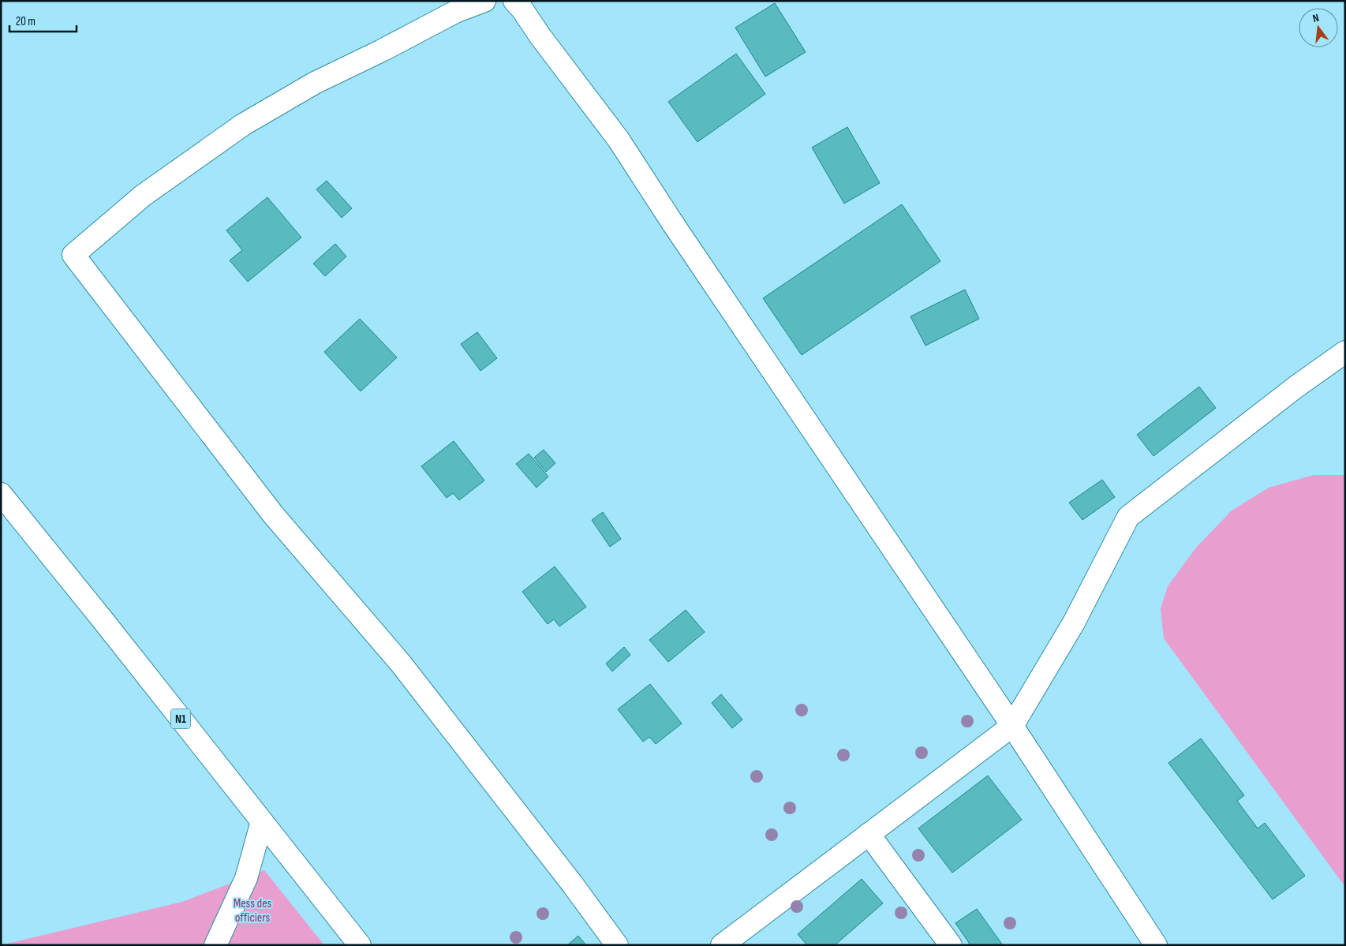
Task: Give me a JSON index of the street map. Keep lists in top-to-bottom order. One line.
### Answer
{"streets":{"main road":["N1"]},"parks":["Mess des officiers"],"scale_bar":"20 m","north":"top"}
